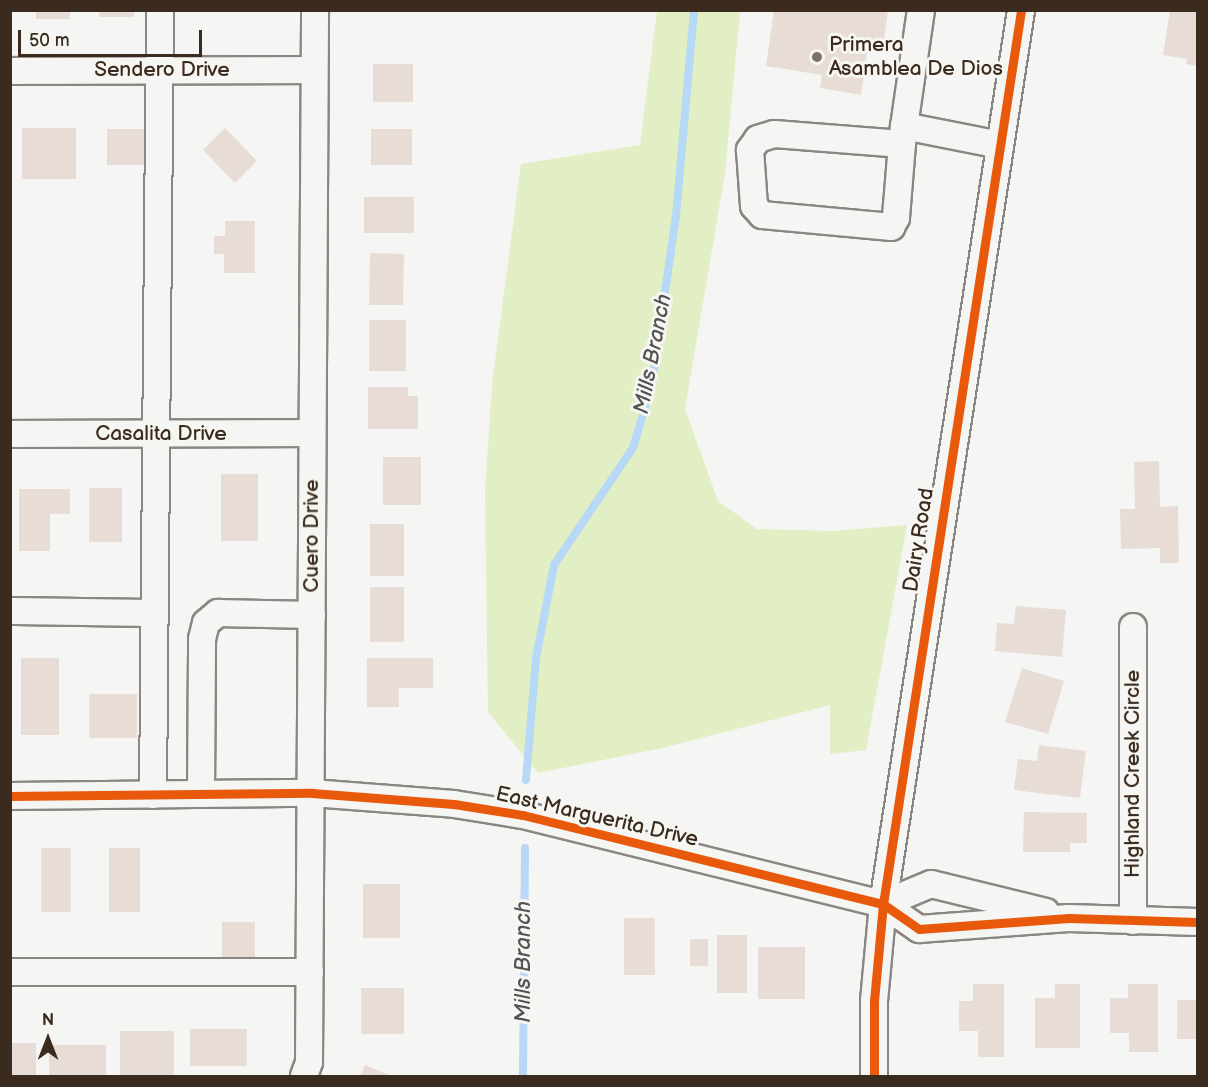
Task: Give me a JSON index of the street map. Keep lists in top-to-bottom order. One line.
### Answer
{"streets":{"street":["Sendero Drive","Casalita Drive","Cuero Drive","Dairy Road","Highland Creek Circle","East Marguerita Drive"]},"crossings":[["Sendero Drive","Cuero Drive"],["Casalita Drive","Cuero Drive"],["Cuero Drive","East Marguerita Drive"],["Dairy Road","East Marguerita Drive"]],"water":["Mills Branch"],"places":["Primera Asamblea De Dios"],"scale_bar":"50 m","north":"top"}
